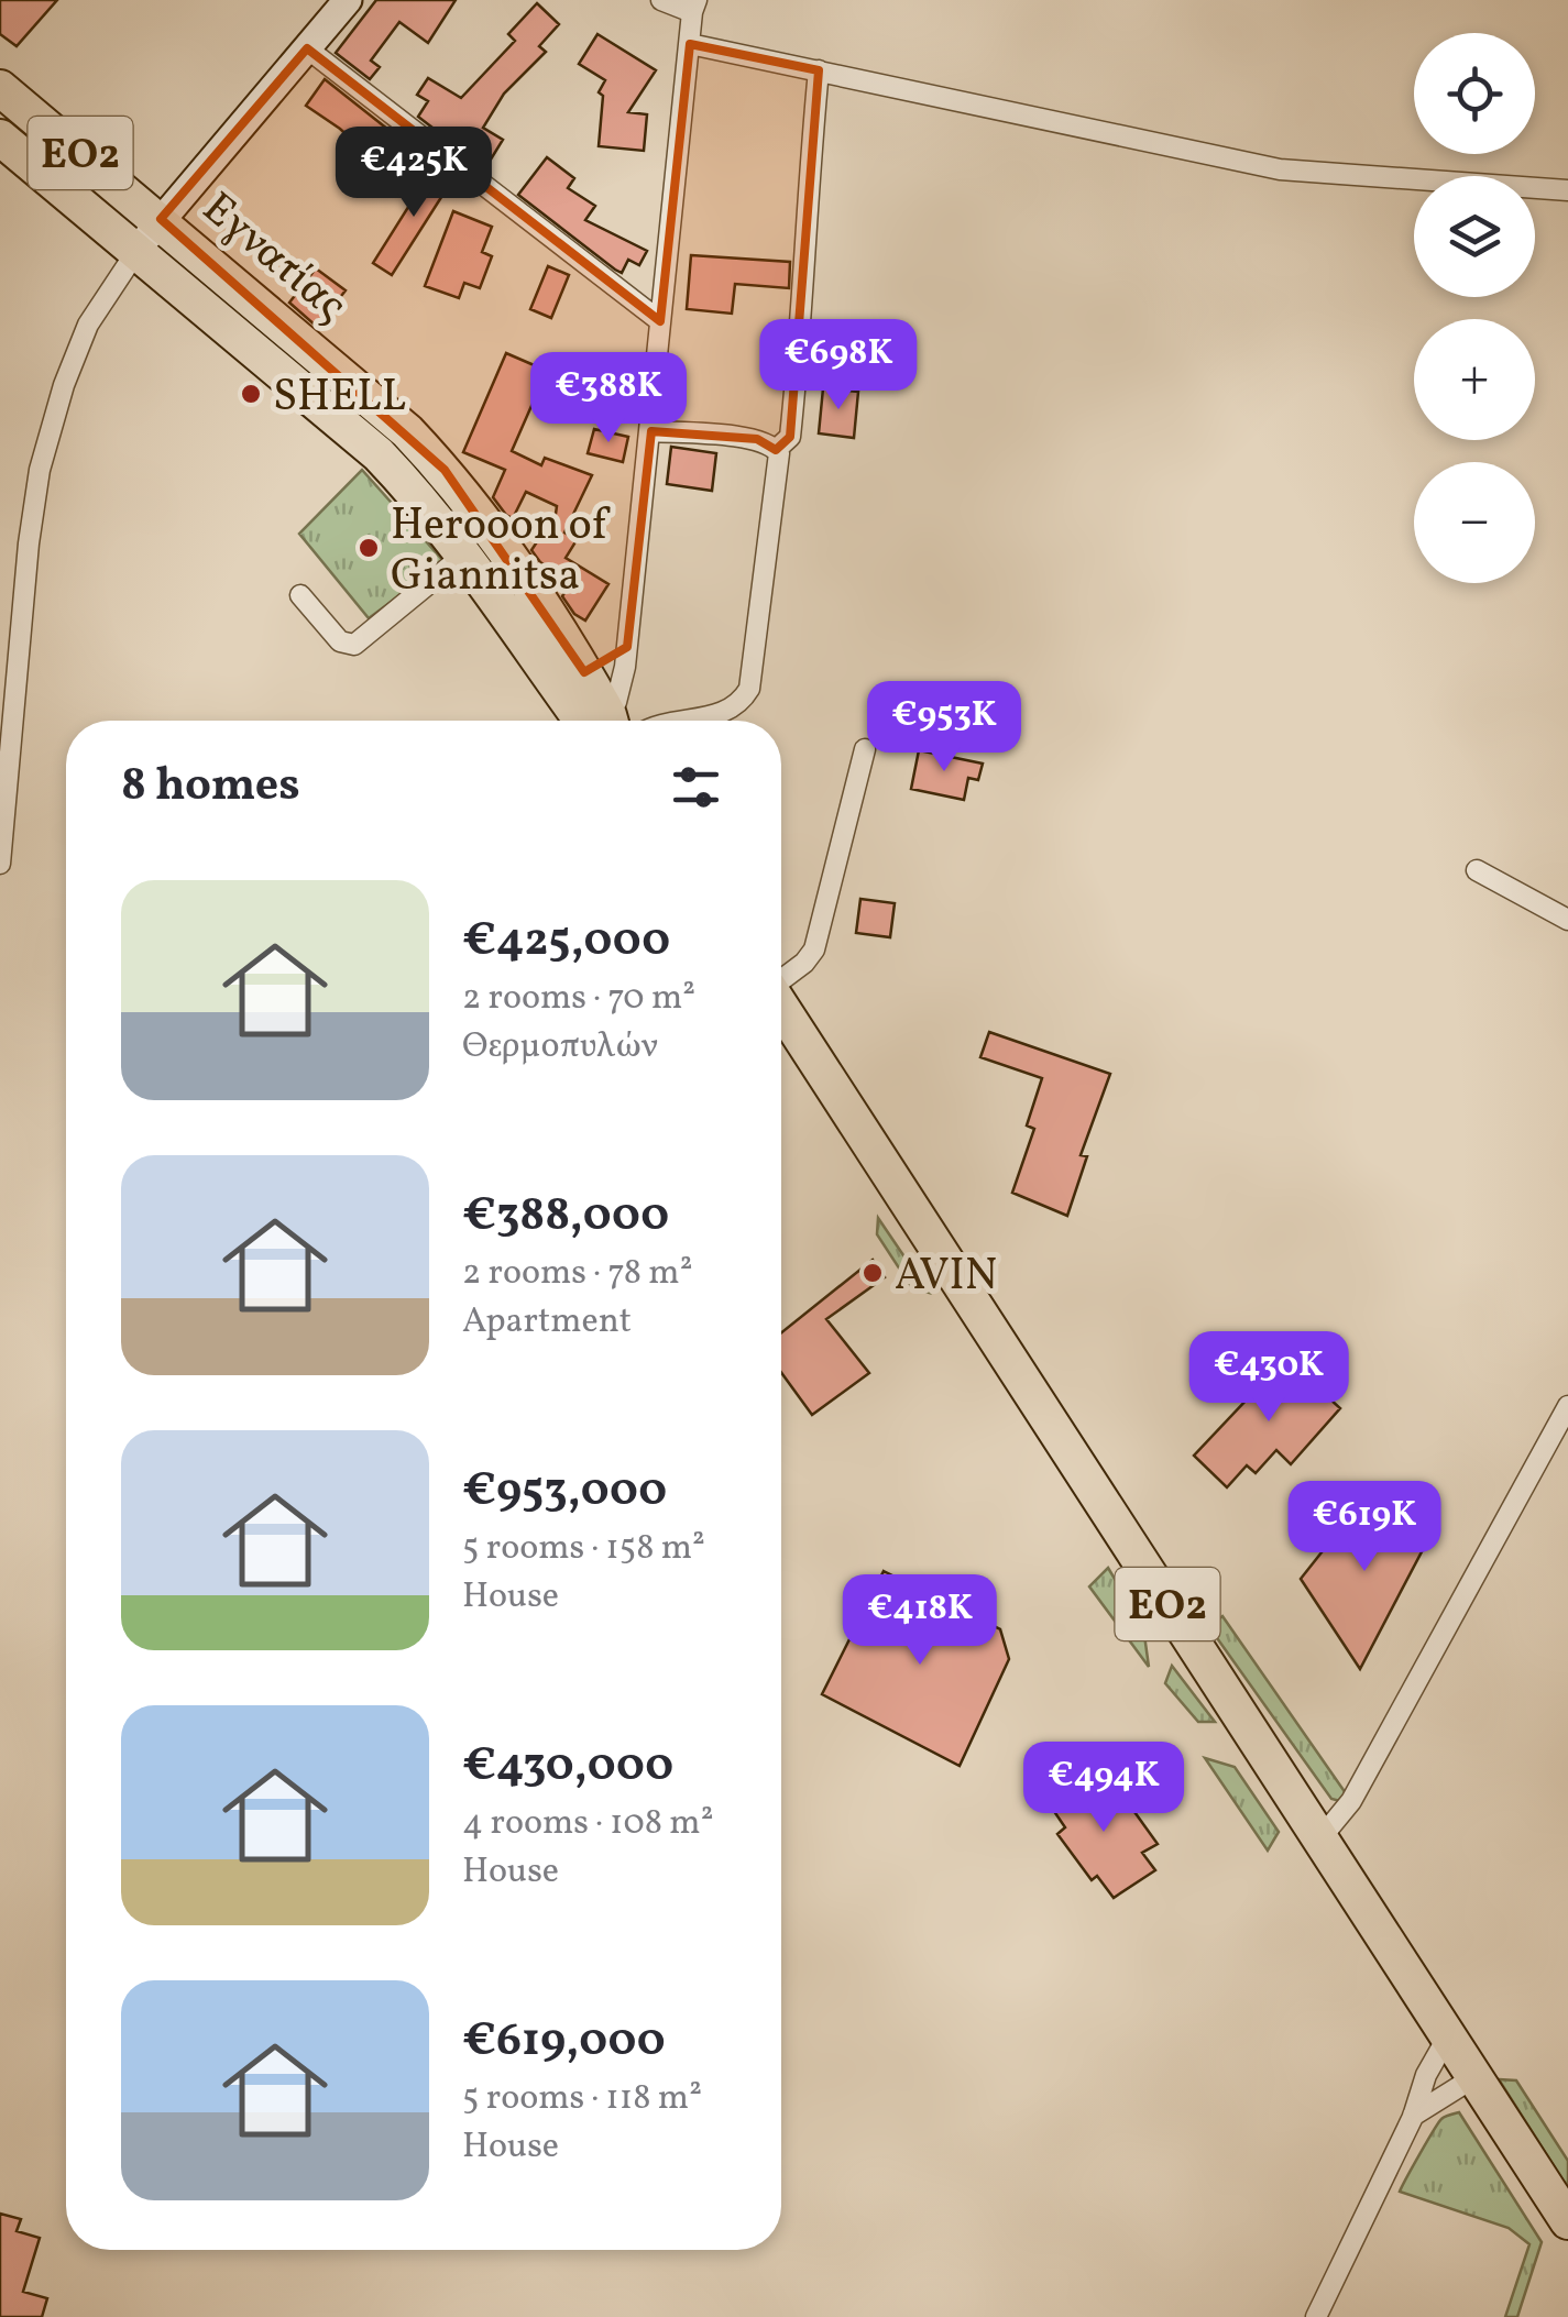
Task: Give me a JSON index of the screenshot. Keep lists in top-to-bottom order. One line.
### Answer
{"streets":{"highway":["ΕΟ2","Εγνατίας"]},"places":["SHELL","Herooon of Giannitsa","AVIN"],"page":{"map_buttons":["+","−"],"price":["€425K","€698K","€388K","€953K","€430K","€619K","€418K","€494K"],"heading":"8 homes","list":[{"name":"€425,000","note":"2 rooms · 70 m² · Θερμοπυλών"},{"name":"€388,000","note":"2 rooms · 78 m² · Apartment"},{"name":"€953,000","note":"5 rooms · 158 m² · House"},{"name":"€430,000","note":"4 rooms · 108 m² · House"},{"name":"€619,000","note":"5 rooms · 118 m² · House"}]}}
